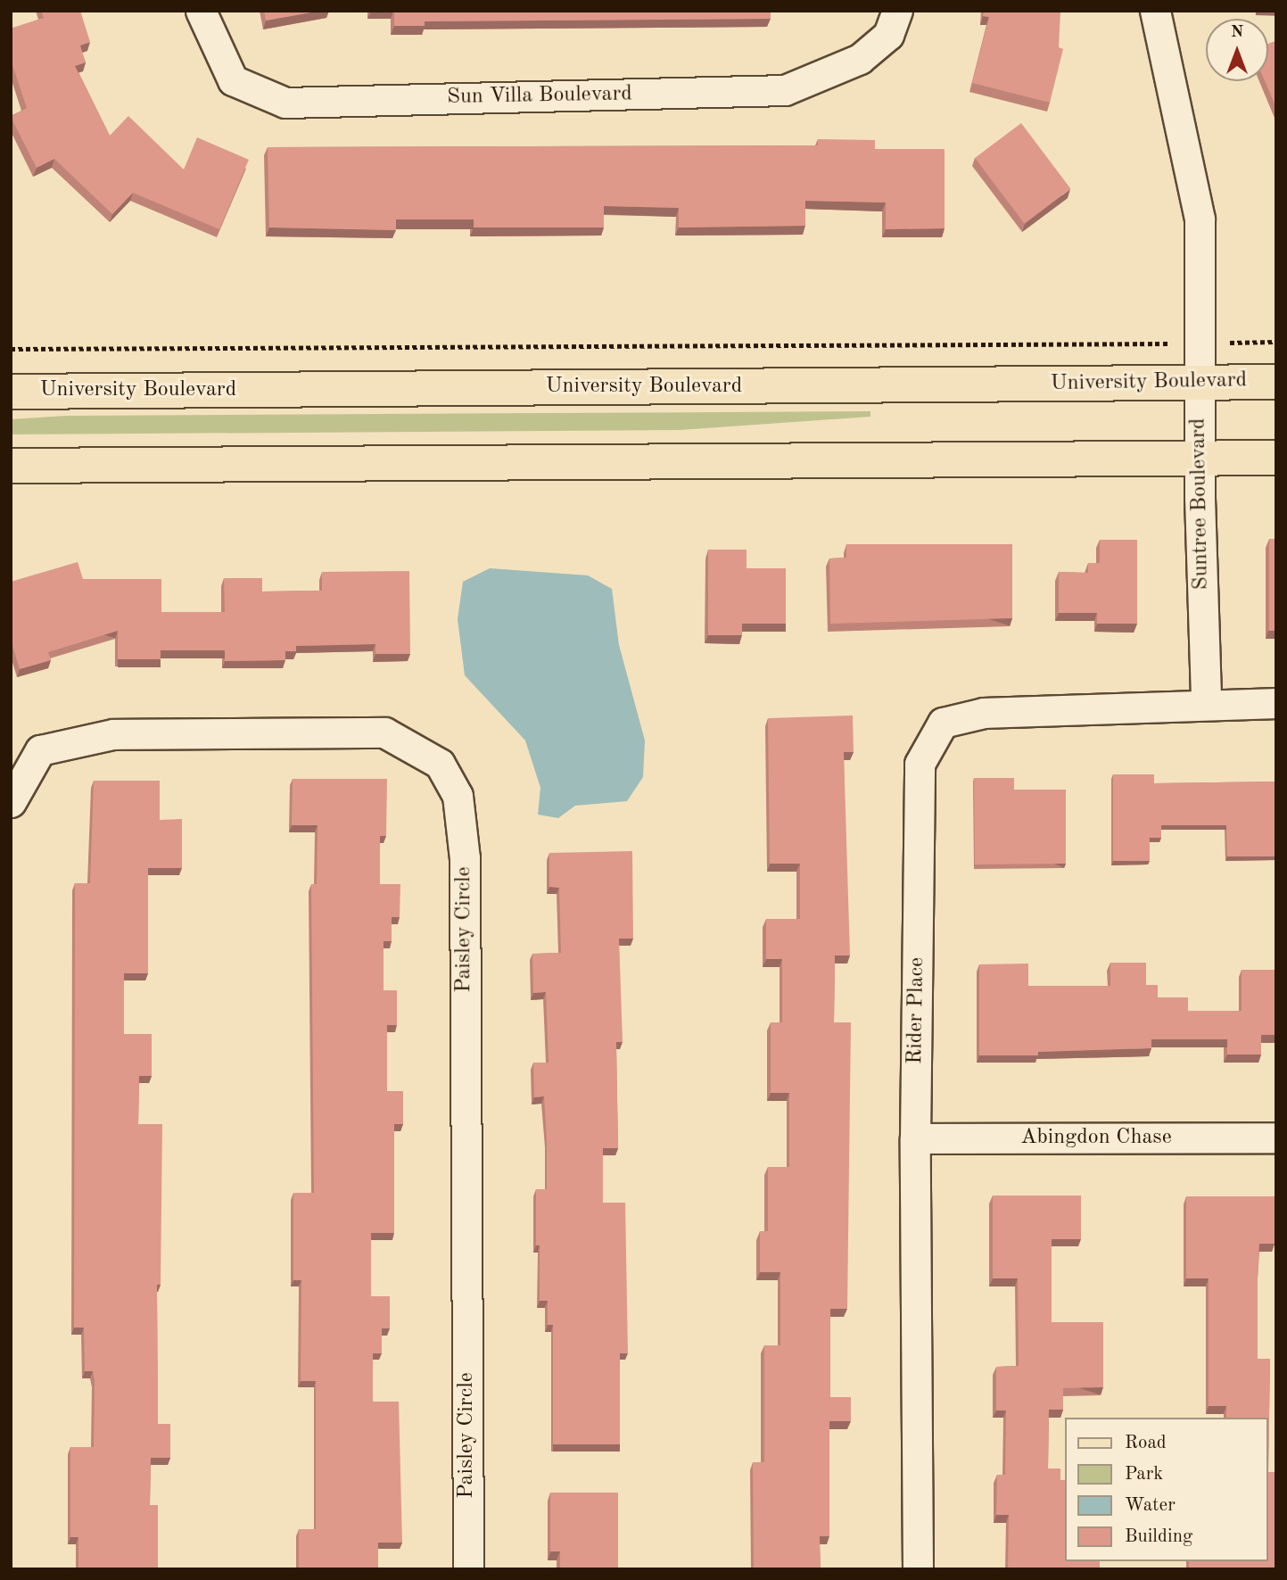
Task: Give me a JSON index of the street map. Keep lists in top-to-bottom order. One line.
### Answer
{"streets":{"main road":["University Boulevard"],"street":["Sun Villa Boulevard","Suntree Boulevard","Paisley Circle","Rider Place","Abingdon Chase"]},"crossings":[["University Boulevard","Suntree Boulevard"],["Suntree Boulevard","Rider Place"],["Rider Place","Abingdon Chase"]],"legend":["Road","Park","Water","Building"],"north":"top"}
